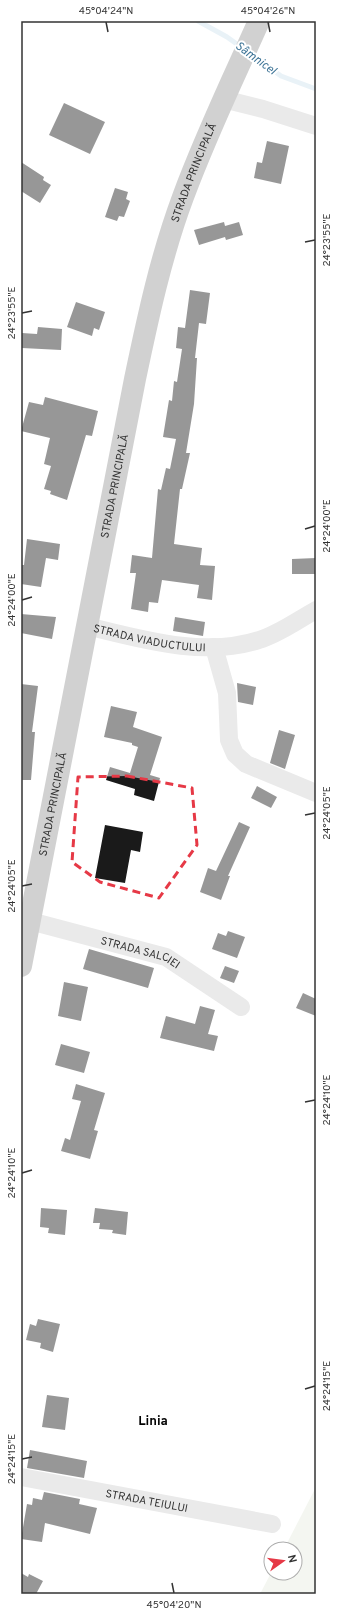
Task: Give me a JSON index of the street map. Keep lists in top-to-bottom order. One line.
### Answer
{"streets":{"highway":["STRADA PRINCIPALĂ"],"street":["STRADA VIADUCTULUI","STRADA SALCIEI","STRADA TEIULUI"]},"crossings":[["STRADA PRINCIPALĂ","STRADA VIADUCTULUI"],["STRADA PRINCIPALĂ","STRADA SALCIEI"]],"districts":["Linia"],"water":["Sâmnicel"],"north":"right","coordinates":["45°04'24\"N","45°04'26\"N","24°23'55\"E","24°24'00\"E","24°24'05\"E","24°24'10\"E","24°24'15\"E","45°04'20\"N"]}
